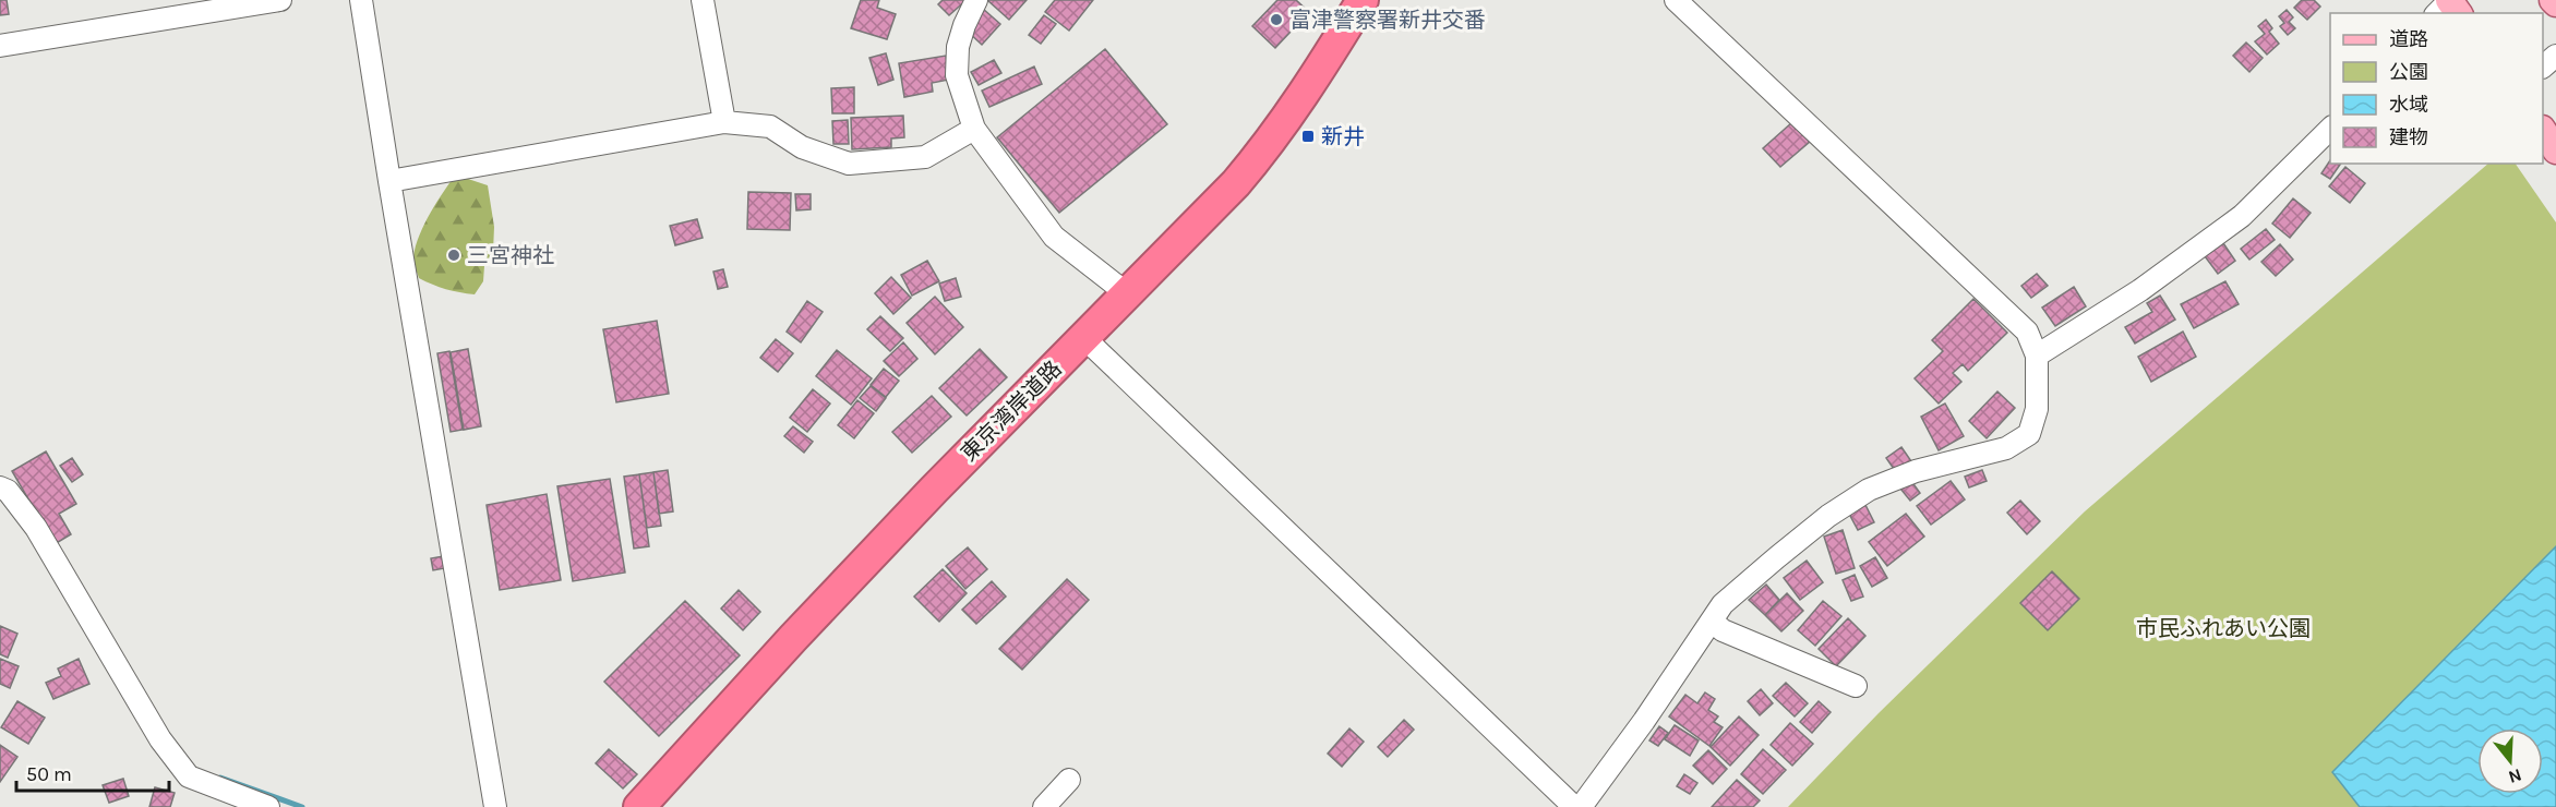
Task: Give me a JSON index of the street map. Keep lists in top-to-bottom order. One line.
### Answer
{"streets":{"highway":["東京湾岸道路"]},"parks":["市民ふれあい公園"],"places":{"other":["富津警察署新井交番","三宮神社"],"transit":["新井"]},"legend":["道路","公園","水域","建物"],"scale_bar":"50 m","north":"bottom"}
